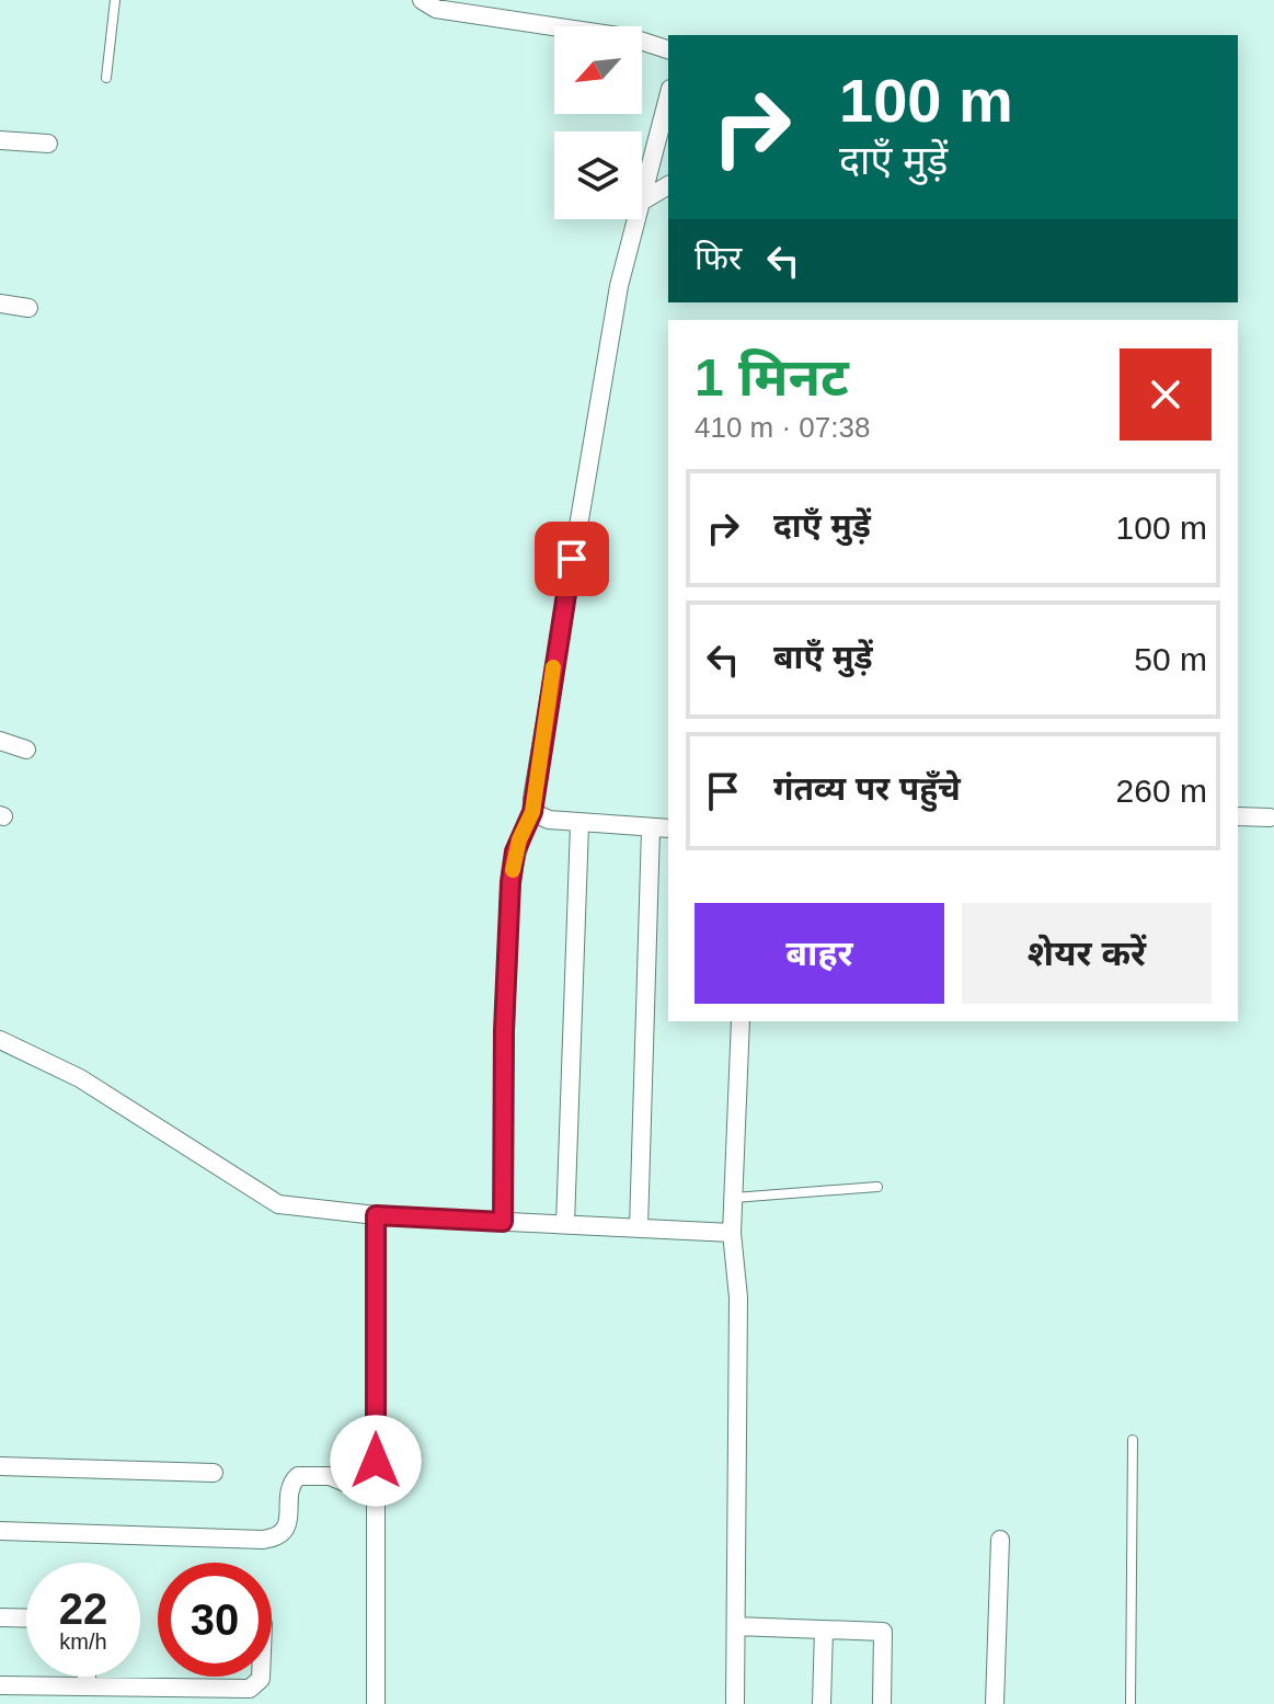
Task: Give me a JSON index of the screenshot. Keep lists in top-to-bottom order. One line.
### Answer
{"north":"bottom left","page":{"turn":["100 m","दाएँ मुड़ें"],"then":"फिर","heading":["1 मिनट","410 m · 07:38"],"list":[{"name":"दाएँ मुड़ें","value":"100 m"},{"name":"बाएँ मुड़ें","value":"50 m"},{"name":"गंतव्य पर पहुँचे","value":"260 m"}],"buttons":["बाहर","शेयर करें"],"speed":"22 km/h","limit":"30"}}
